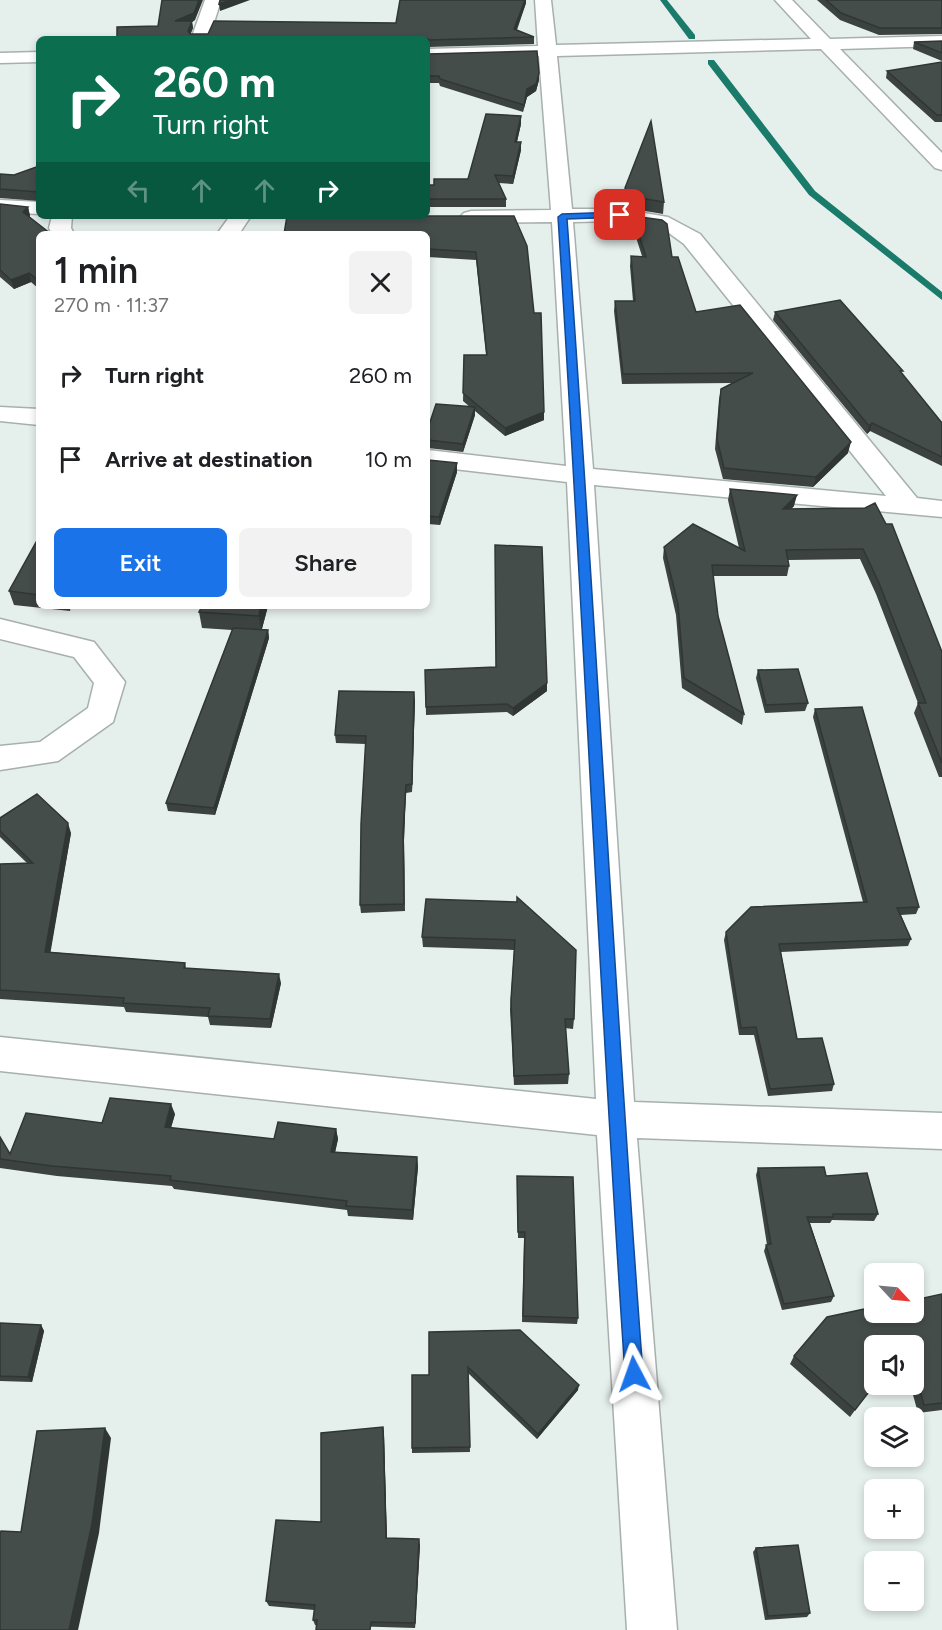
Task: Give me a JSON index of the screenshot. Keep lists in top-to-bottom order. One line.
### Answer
{"north":"bottom right","page":{"turn":["260 m","Turn right"],"heading":["1 min","270 m · 11:37"],"list":[{"name":"Turn right","value":"260 m"},{"name":"Arrive at destination","value":"10 m"}],"buttons":["Exit","Share"],"map_buttons":["+","−"]}}
